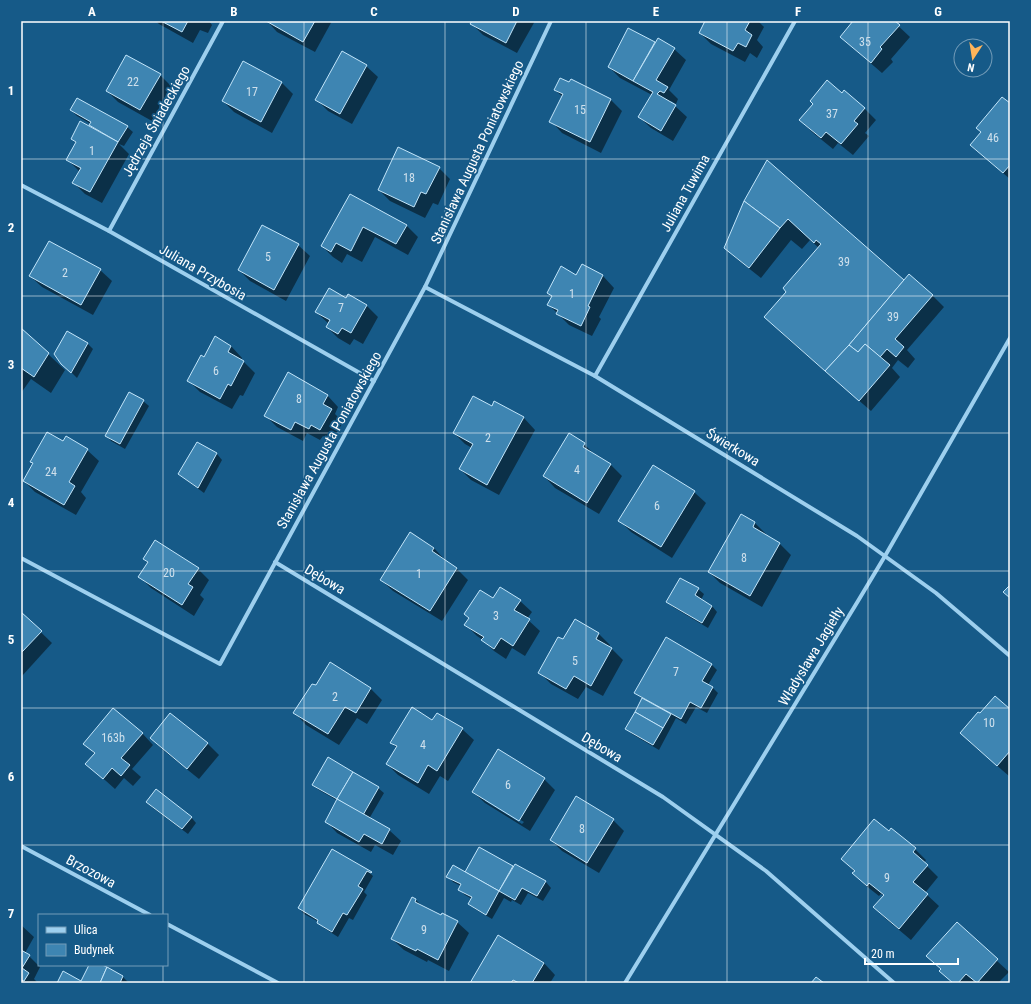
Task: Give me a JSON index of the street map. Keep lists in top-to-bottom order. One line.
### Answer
{"streets":{"street":["Jędrzeja Śniadeckiego","Stanisława Augusta Poniatowskiego","Juliana Tuwima","Juliana Przybosia","Świerkowa","Dębowa","Władysława Jagiełły","Brzozowa"]},"crossings":[["Jędrzeja Śniadeckiego","Juliana Przybosia"],["Stanisława Augusta Poniatowskiego","Juliana Przybosia"],["Stanisława Augusta Poniatowskiego","Świerkowa"],["Stanisława Augusta Poniatowskiego","Dębowa"],["Juliana Tuwima","Świerkowa"],["Świerkowa","Władysława Jagiełły"],["Dębowa","Władysława Jagiełły"]],"house_numbers":["35","22","17","15","37","46","1","18","5","39","2","1","7","39","6","8","2","4","24","6","8","20","1","3","5","7","2","10","163b","4","6","8","9","9"],"legend":["Ulica","Budynek"],"scale_bar":"20 m","north":"bottom","grid":{"columns":["A","B","C","D","E","F","G"],"rows":["1","2","3","4","5","6","7"]}}
